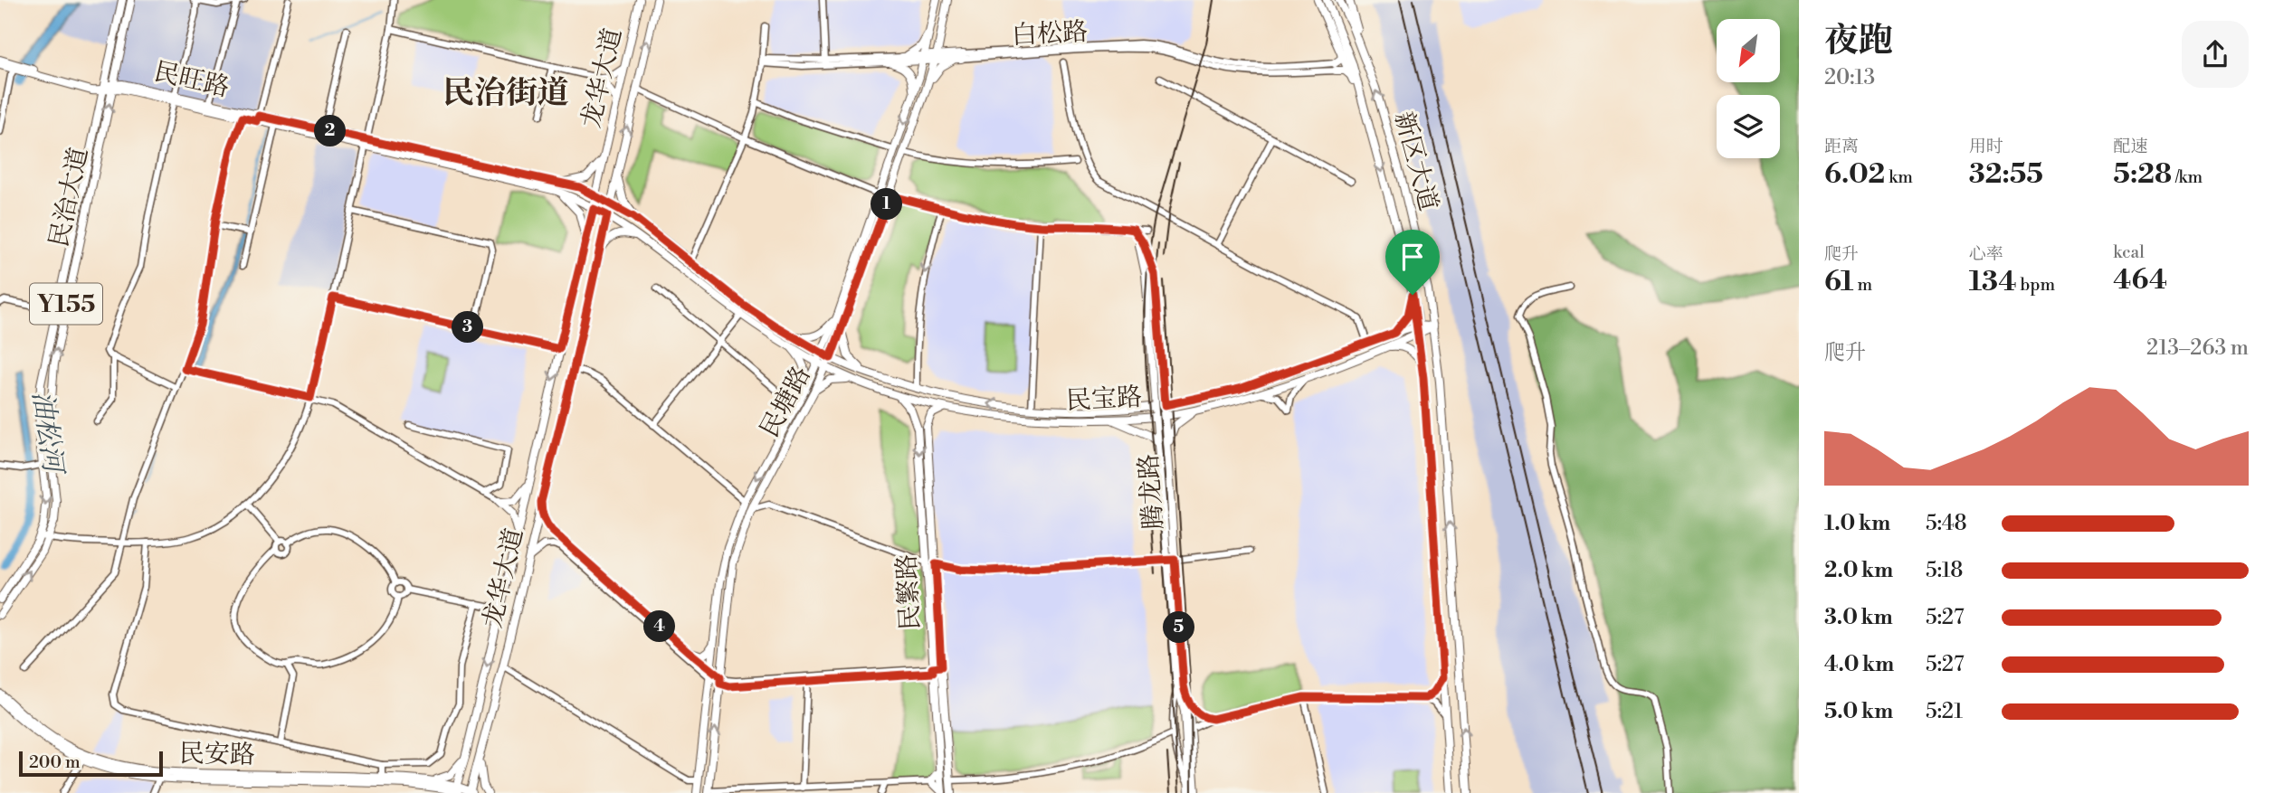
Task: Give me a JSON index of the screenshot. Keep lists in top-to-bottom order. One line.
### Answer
{"streets":{"main road":["白松路","龙华大道","民旺路","新区大道","民治大道","Y155","民宝路","民塘路","腾龙路","民繁路","民安路"]},"crossings":[["白松路","民塘路"],["龙华大道","民旺路"],["龙华大道","民宝路"],["龙华大道","民安路"],["民旺路","民治大道"],["民旺路","民宝路"],["新区大道","民宝路"],["民宝路","民塘路"],["民宝路","腾龙路"],["民宝路","民繁路"]],"districts":["民治街道"],"water":["油松河"],"scale_bar":"200 m","north":"bottom left","page":{"heading":["夜跑","20:13"],"stats":[["距离","6.02 km"],["用时","32:55"],["配速","5:28 /km"],["爬升","61 m"],["心率","134 bpm"],["kcal","464"]],"pins":["2","1","3","4","5"],"chart":["爬升","213–263 m"],"list":[{"name":"1.0 km","note":"5:48"},{"name":"2.0 km","note":"5:18"},{"name":"3.0 km","note":"5:27"},{"name":"4.0 km","note":"5:27"},{"name":"5.0 km","note":"5:21"}],"scale":"200 m"}}
